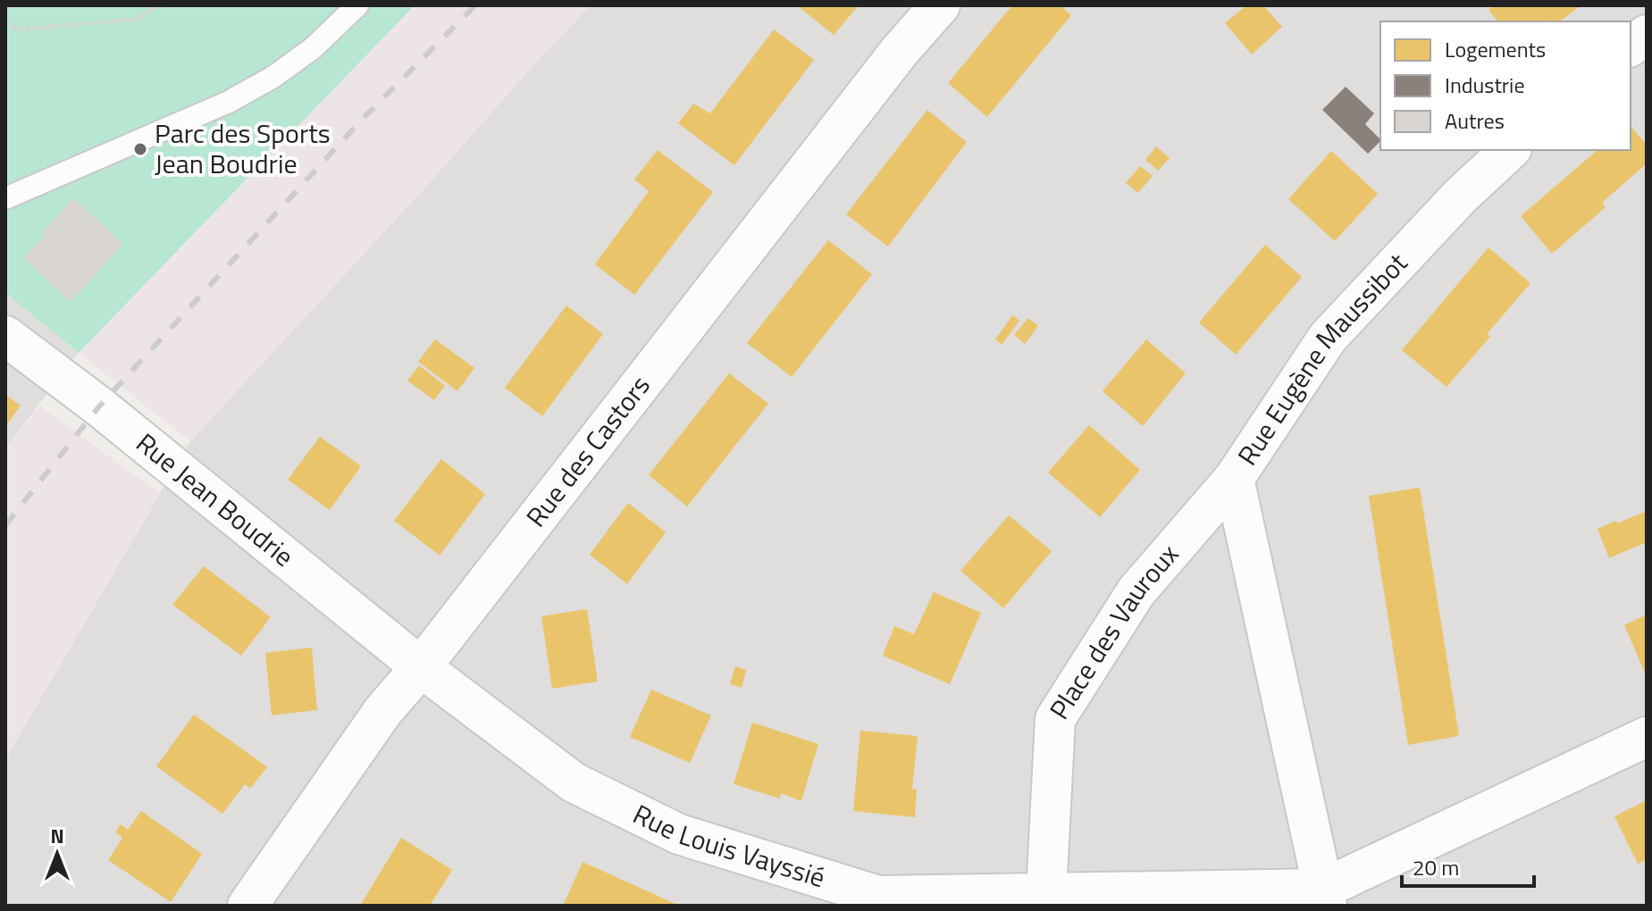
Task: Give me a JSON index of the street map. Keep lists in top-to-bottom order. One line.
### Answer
{"streets":{"street":["Rue Eugène Maussibot","Rue des Castors","Rue Jean Boudrie","Place des Vauroux","Rue Louis Vayssié"]},"crossings":[["Rue Eugène Maussibot","Place des Vauroux"],["Rue Eugène Maussibot","Rue Louis Vayssié"],["Rue des Castors","Rue Jean Boudrie"],["Rue des Castors","Rue Louis Vayssié"],["Rue Jean Boudrie","Rue Louis Vayssié"],["Place des Vauroux","Rue Louis Vayssié"]],"places":["Parc des Sports Jean Boudrie"],"legend":["Logements","Industrie","Autres"],"scale_bar":"20 m","north":"top"}
